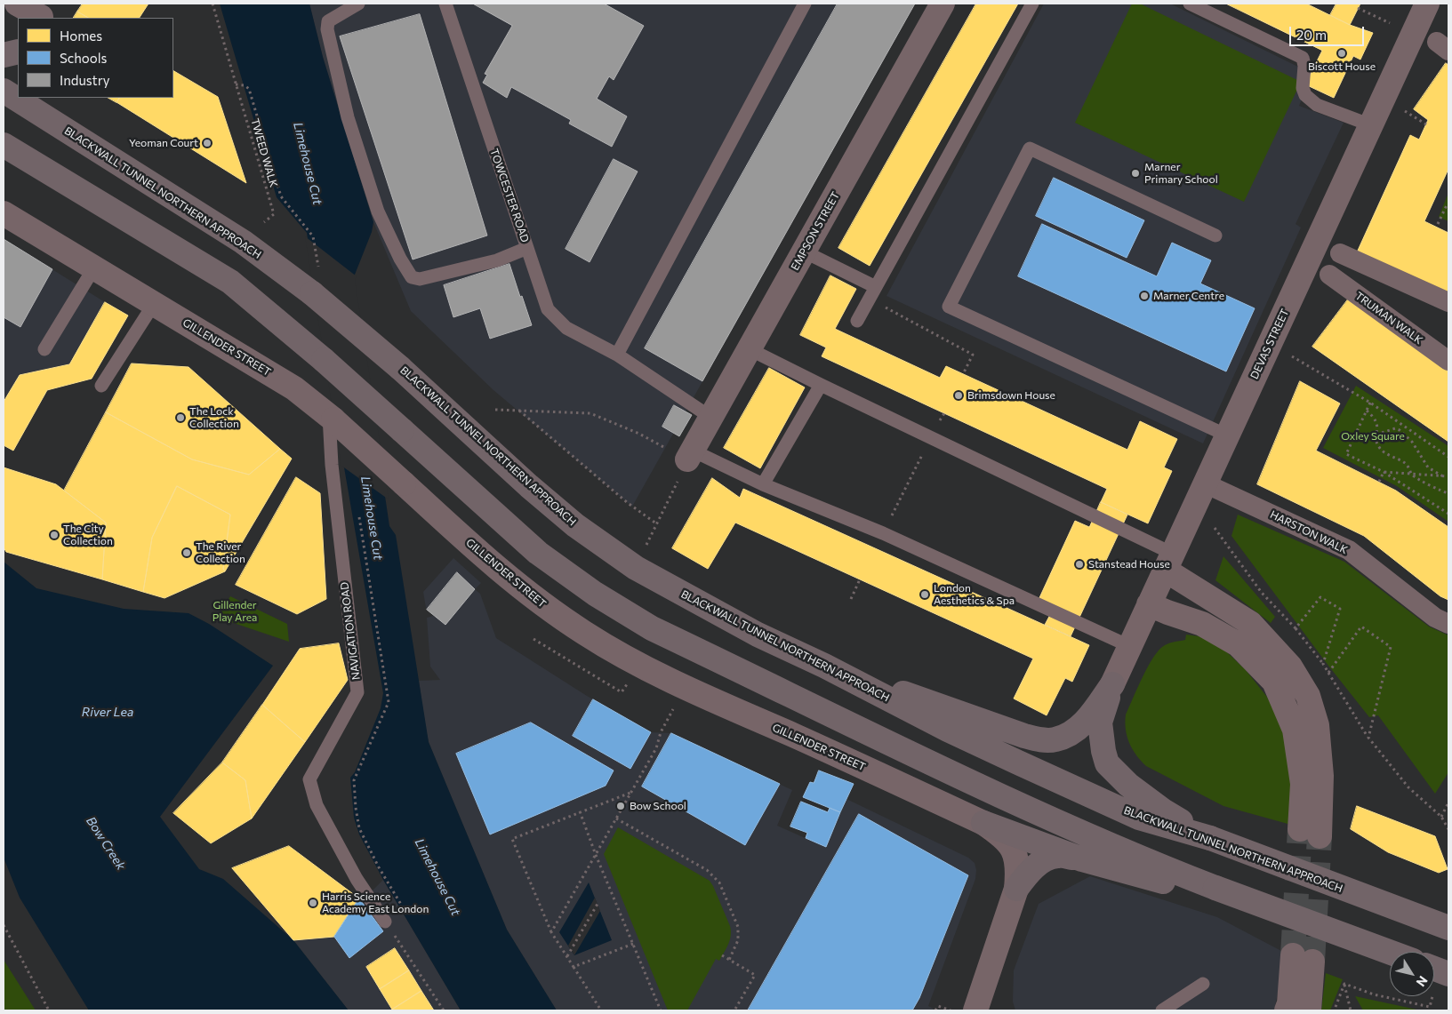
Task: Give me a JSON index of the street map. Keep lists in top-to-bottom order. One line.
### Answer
{"streets":{"highway":["BLACKWALL TUNNEL NORTHERN APPROACH"],"street":["EMPSON STREET","TRUMAN WALK","DEVAS STREET","GILLENDER STREET","HARSTON WALK"],"lane":["TOWCESTER ROAD","NAVIGATION ROAD"],"path":["TWEED WALK"]},"crossings":[["TOWCESTER ROAD","EMPSON STREET"],["DEVAS STREET","HARSTON WALK"],["GILLENDER STREET","NAVIGATION ROAD"]],"water":["Limehouse Cut","River Lea","Bow Creek"],"parks":["Oxley Square","Gillender Play Area"],"places":["Biscott House","Yeoman Court","Marner Primary School","Marner Centre","Brimsdown House","The Lock Collection","The City Collection","The River Collection","Stanstead House","London Aesthetics & Spa","Bow School","Harris Science Academy East London"],"legend":["Homes","Schools","Industry"],"scale_bar":"20 m","north":"bottom right"}
